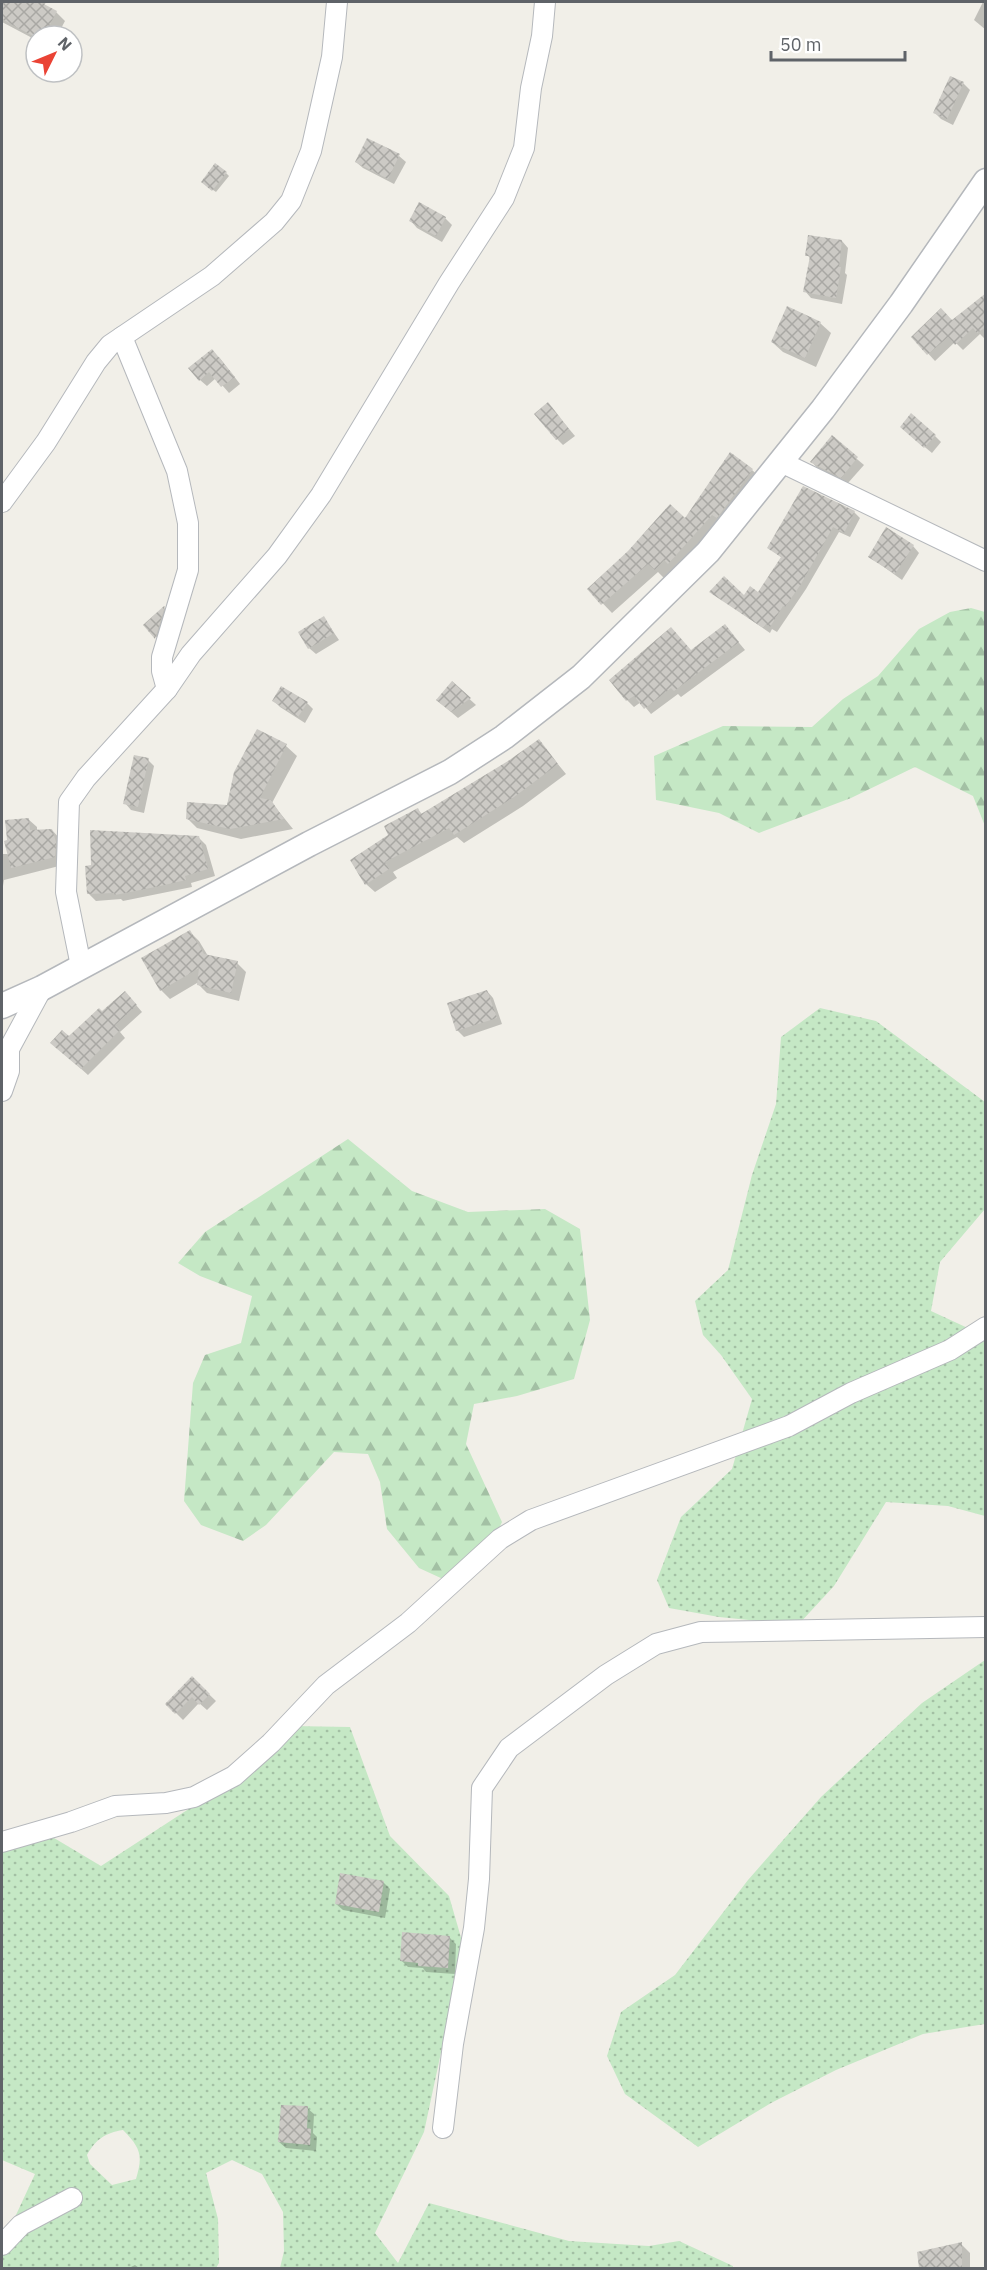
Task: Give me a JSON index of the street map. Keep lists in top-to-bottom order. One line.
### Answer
{"scale_bar":"50 m","north":"top right"}
